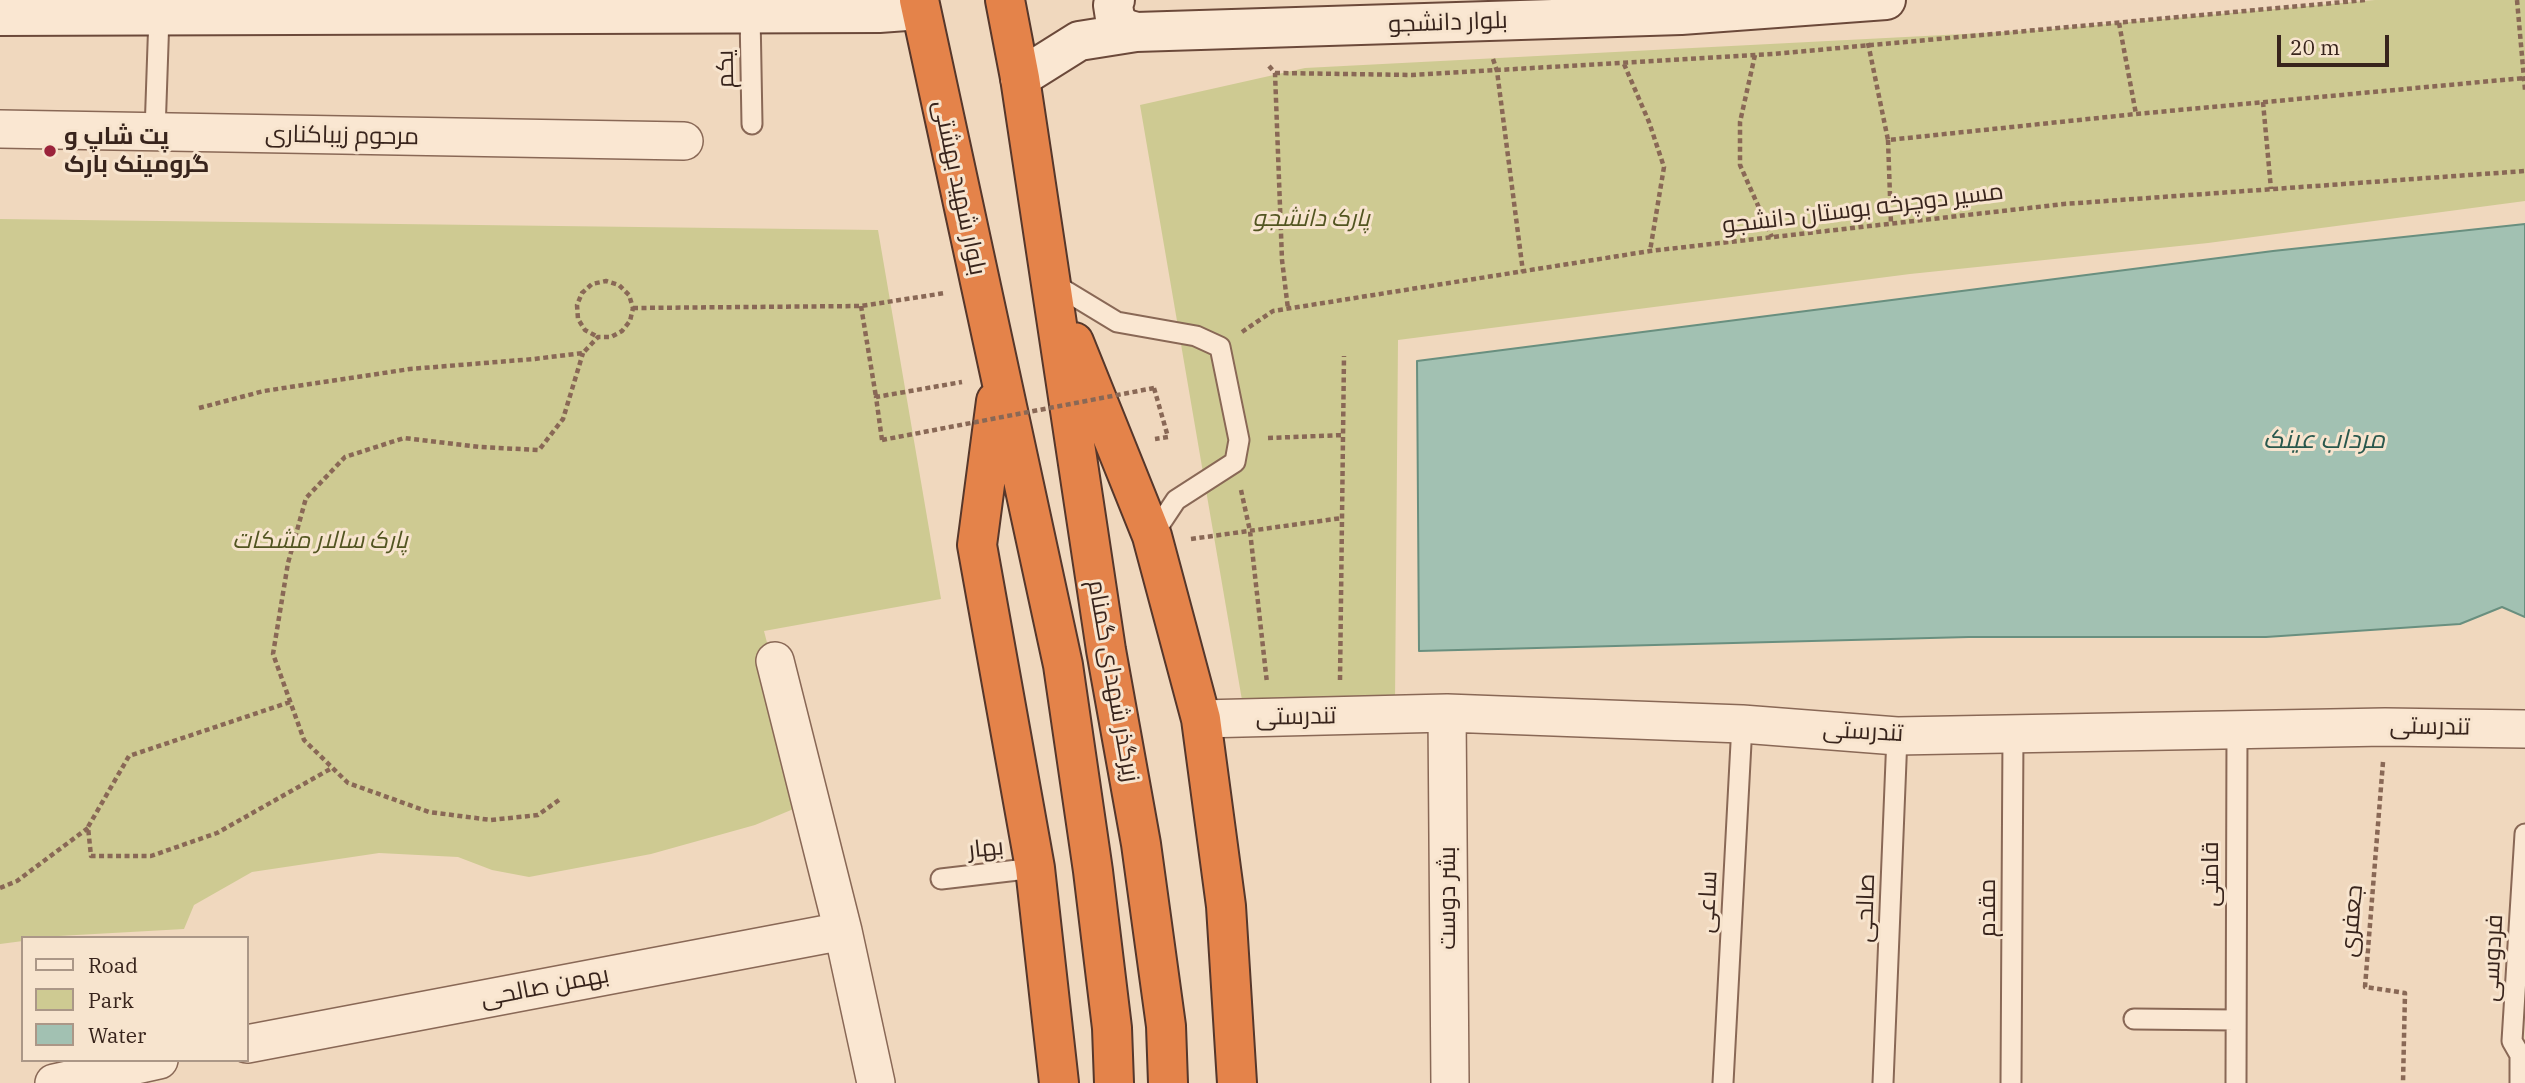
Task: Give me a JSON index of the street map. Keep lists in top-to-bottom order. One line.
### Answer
{"streets":{"highway":["بلوار شهید بهشتی","زیرگذر شهدای گمنام"],"street":["بلوار دانشجو","مرحوم زیباکناری","تندرستی","بشر دوست","بهمن صالحی"],"lane":["یکم","بهار","قامتی","ساعی","صالحی","مقدم","فردوسی"],"path":["مسیر دوچرخه بوستان دانشجو","جعفری"]},"crossings":[["بلوار شهید بهشتی","زیرگذر شهدای گمنام"],["تندرستی","قامتی"],["تندرستی","بشر دوست"],["تندرستی","ساعی"],["تندرستی","صالحی"],["تندرستی","مقدم"],["تندرستی","جعفری"]],"water":["مرداب عینک"],"parks":["پارک دانشجو","پارک سالار مشکات"],"places":["پت شاپ و گرومینک بارک"],"legend":["Road","Park","Water"],"scale_bar":"20 m"}
